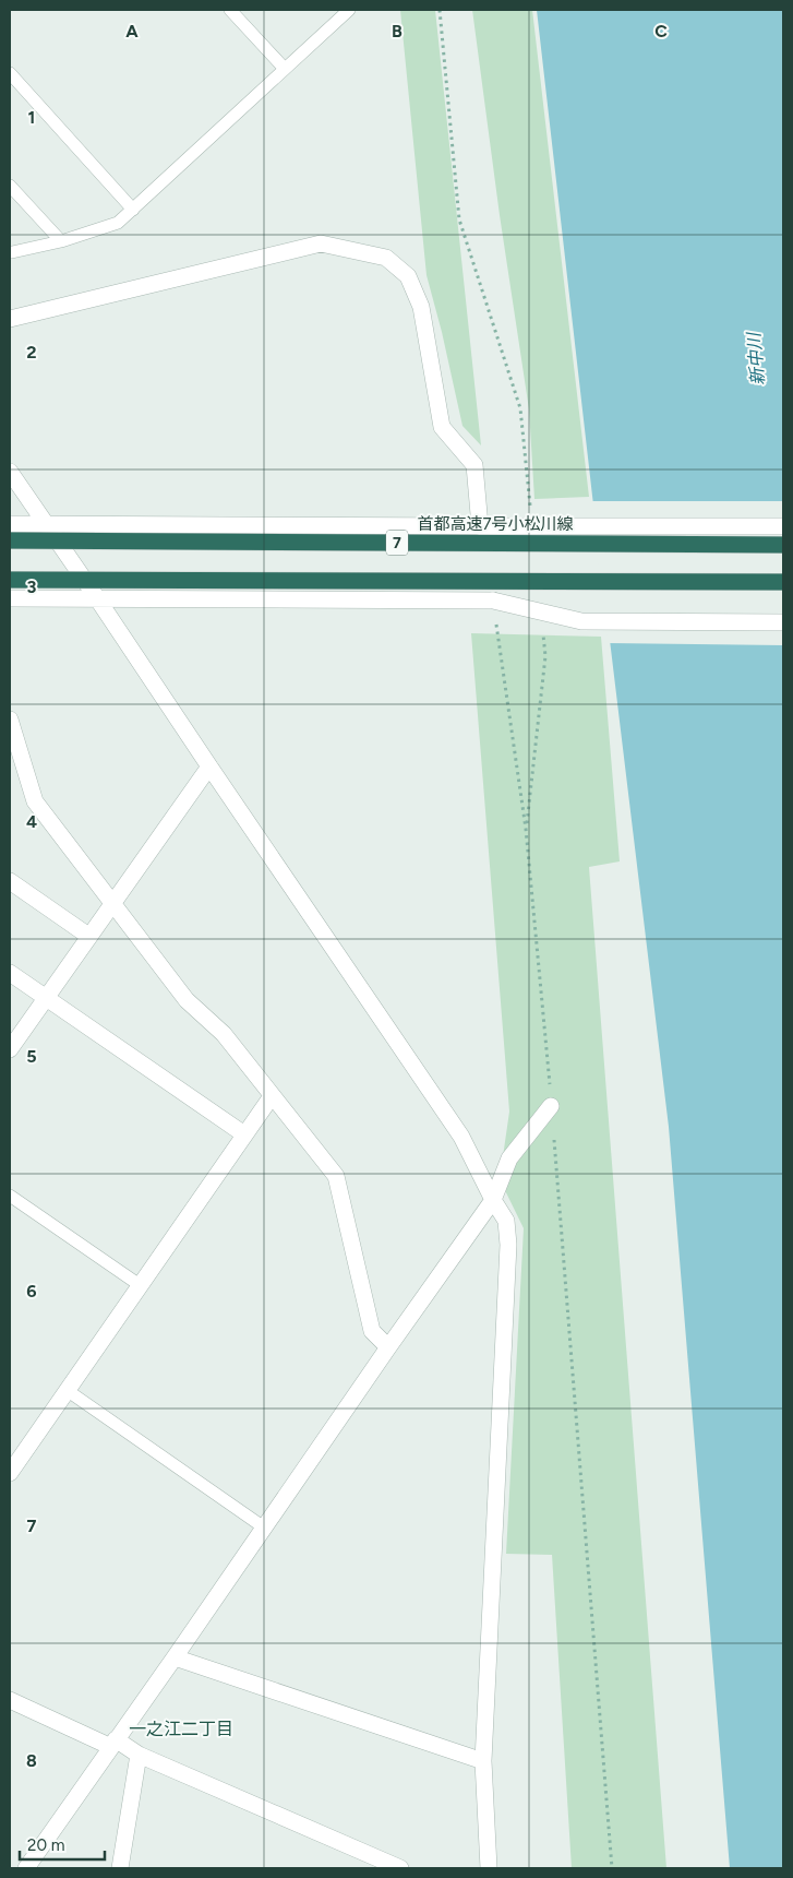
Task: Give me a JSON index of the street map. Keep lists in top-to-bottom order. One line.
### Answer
{"streets":{"highway":["首都高速7号小松川線","7"]},"districts":["一之江二丁目"],"water":["新中川"],"scale_bar":"20 m","grid":{"columns":["A","B","C"],"rows":["1","2","3","4","5","6","7","8"]}}
